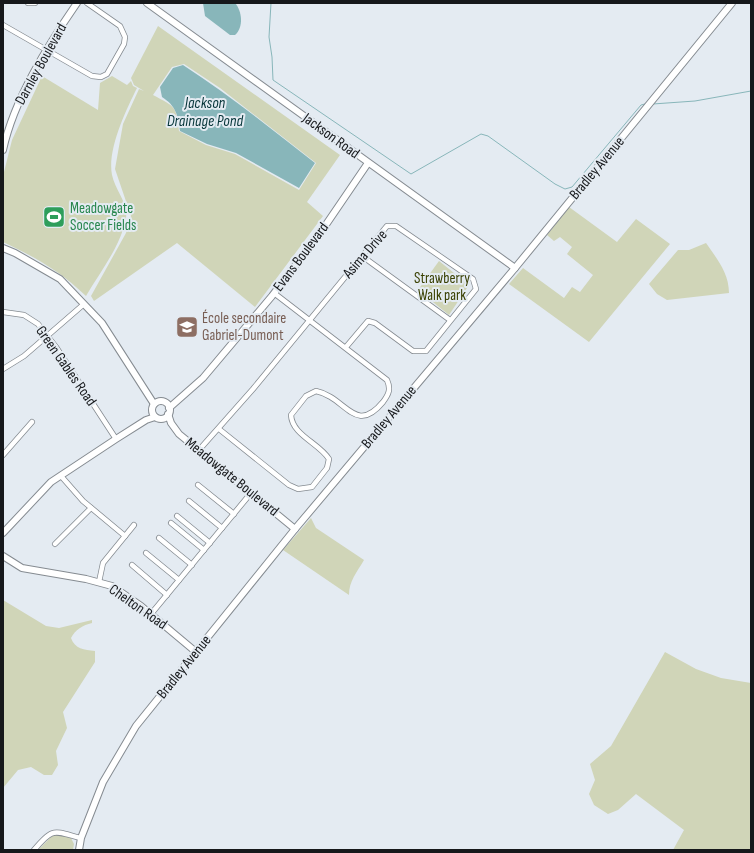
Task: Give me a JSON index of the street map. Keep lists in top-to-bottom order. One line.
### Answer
{"streets":{"main road":["Darnley Boulevard","Jackson Road","Bradley Avenue","Evans Boulevard","Meadowgate Boulevard","Chelton Road"],"street":["Asima Drive","Green Gables Road"]},"crossings":[["Jackson Road","Bradley Avenue"],["Jackson Road","Evans Boulevard"],["Bradley Avenue","Meadowgate Boulevard"],["Bradley Avenue","Chelton Road"],["Asima Drive","Meadowgate Boulevard"],["Evans Boulevard","Meadowgate Boulevard"]],"water":["Jackson Drainage Pond"],"parks":["Strawberry Walk park"],"places":{"sports":["Meadowgate Soccer Fields"],"school or university":["École secondaire Gabriel-Dumont"]}}
